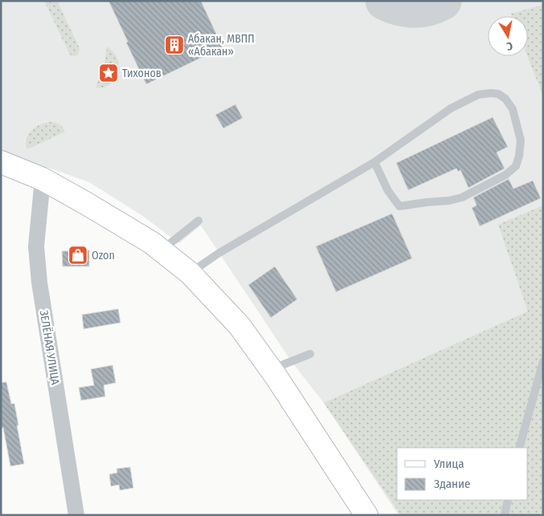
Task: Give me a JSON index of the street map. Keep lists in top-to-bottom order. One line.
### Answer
{"streets":{"street":["ЗЕЛЁНАЯ УЛИЦА"]},"places":{"building":["Абакан, МВПП «Абакан»"],"place":["Тихонов"],"shop":["Ozon"]},"legend":["Улица","Здание"],"north":"bottom"}
